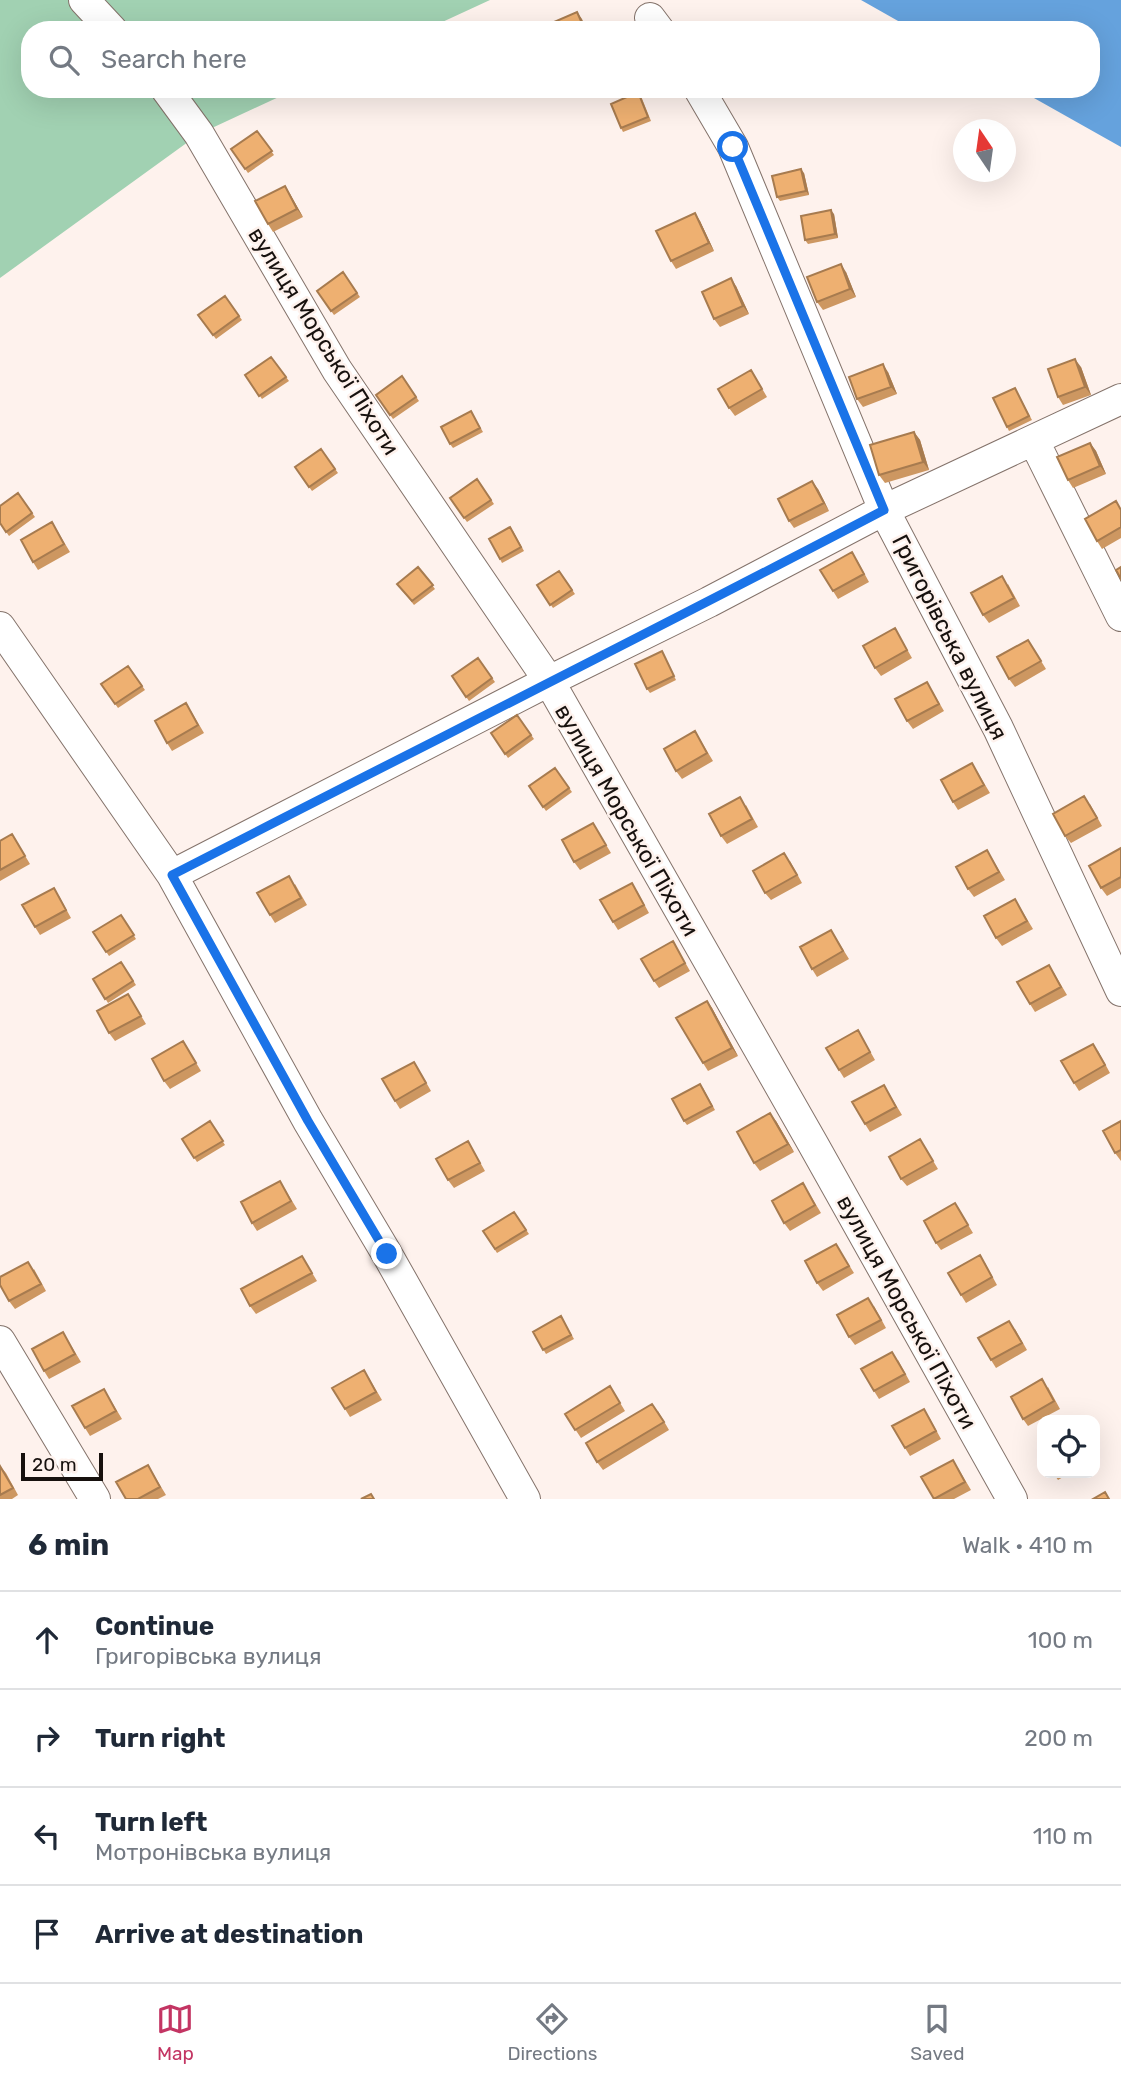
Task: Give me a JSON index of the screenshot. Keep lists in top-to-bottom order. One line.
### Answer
{"streets":{"street":["вулиця Морської Піхоти","Григорівська вулиця"]},"scale_bar":"20 m","north":"top","page":{"search":"Search here","scale":"20 m","heading":["6 min","Walk · 410 m"],"list":[["Continue","Григорівська вулиця","100 m"],["Turn right","200 m"],["Turn left","Мотронівська вулиця","110 m"],"Arrive at destination"],"nav":["Map","Directions","Saved"]}}
